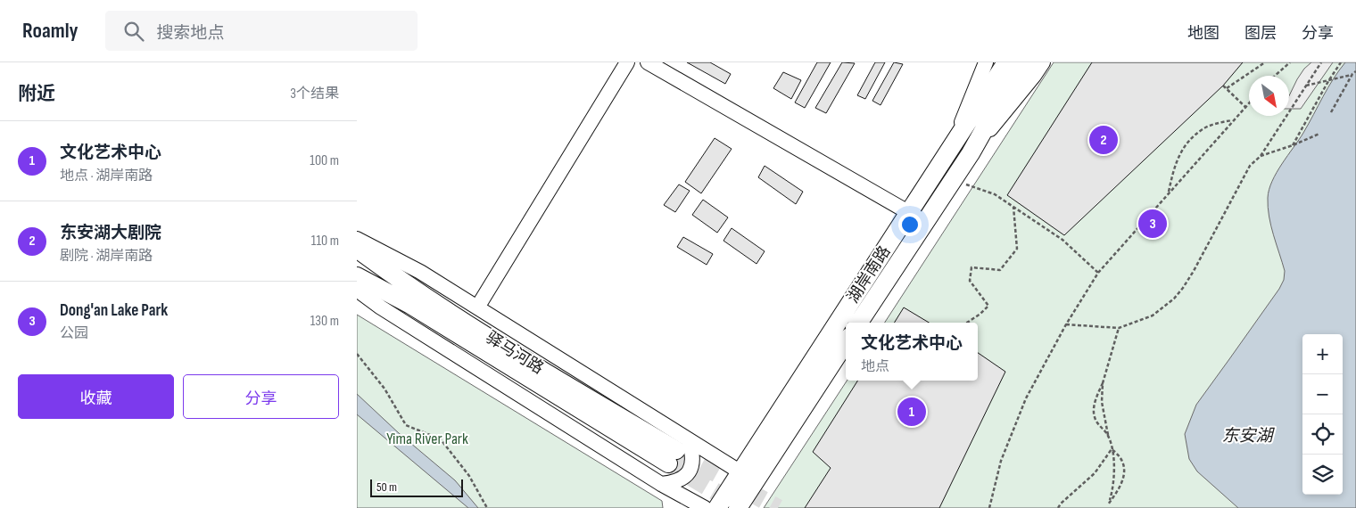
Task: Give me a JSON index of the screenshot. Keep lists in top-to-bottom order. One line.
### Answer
{"streets":{"main road":["湖岸南路","驿马河路"]},"water":["东安湖"],"parks":["Yima River Park"],"scale_bar":"50 m","north":"bottom right","page":{"header":"Roamly","search":"搜索地点","nav":["地图","图层","分享"],"heading":["附近","3个结果"],"list":[{"mark":"1","name":"文化艺术中心","note":"地点 · 湖岸南路","value":"100 m"},{"mark":"2","name":"东安湖大剧院","note":"剧院 · 湖岸南路","value":"110 m"},{"mark":"3","name":"Dong'an Lake Park","note":"公园","value":"130 m"}],"pins":["2","3","1"],"popup":["文化艺术中心","地点"],"map_buttons":["+","−"],"buttons":["收藏","分享"],"scale":"50 m"}}
